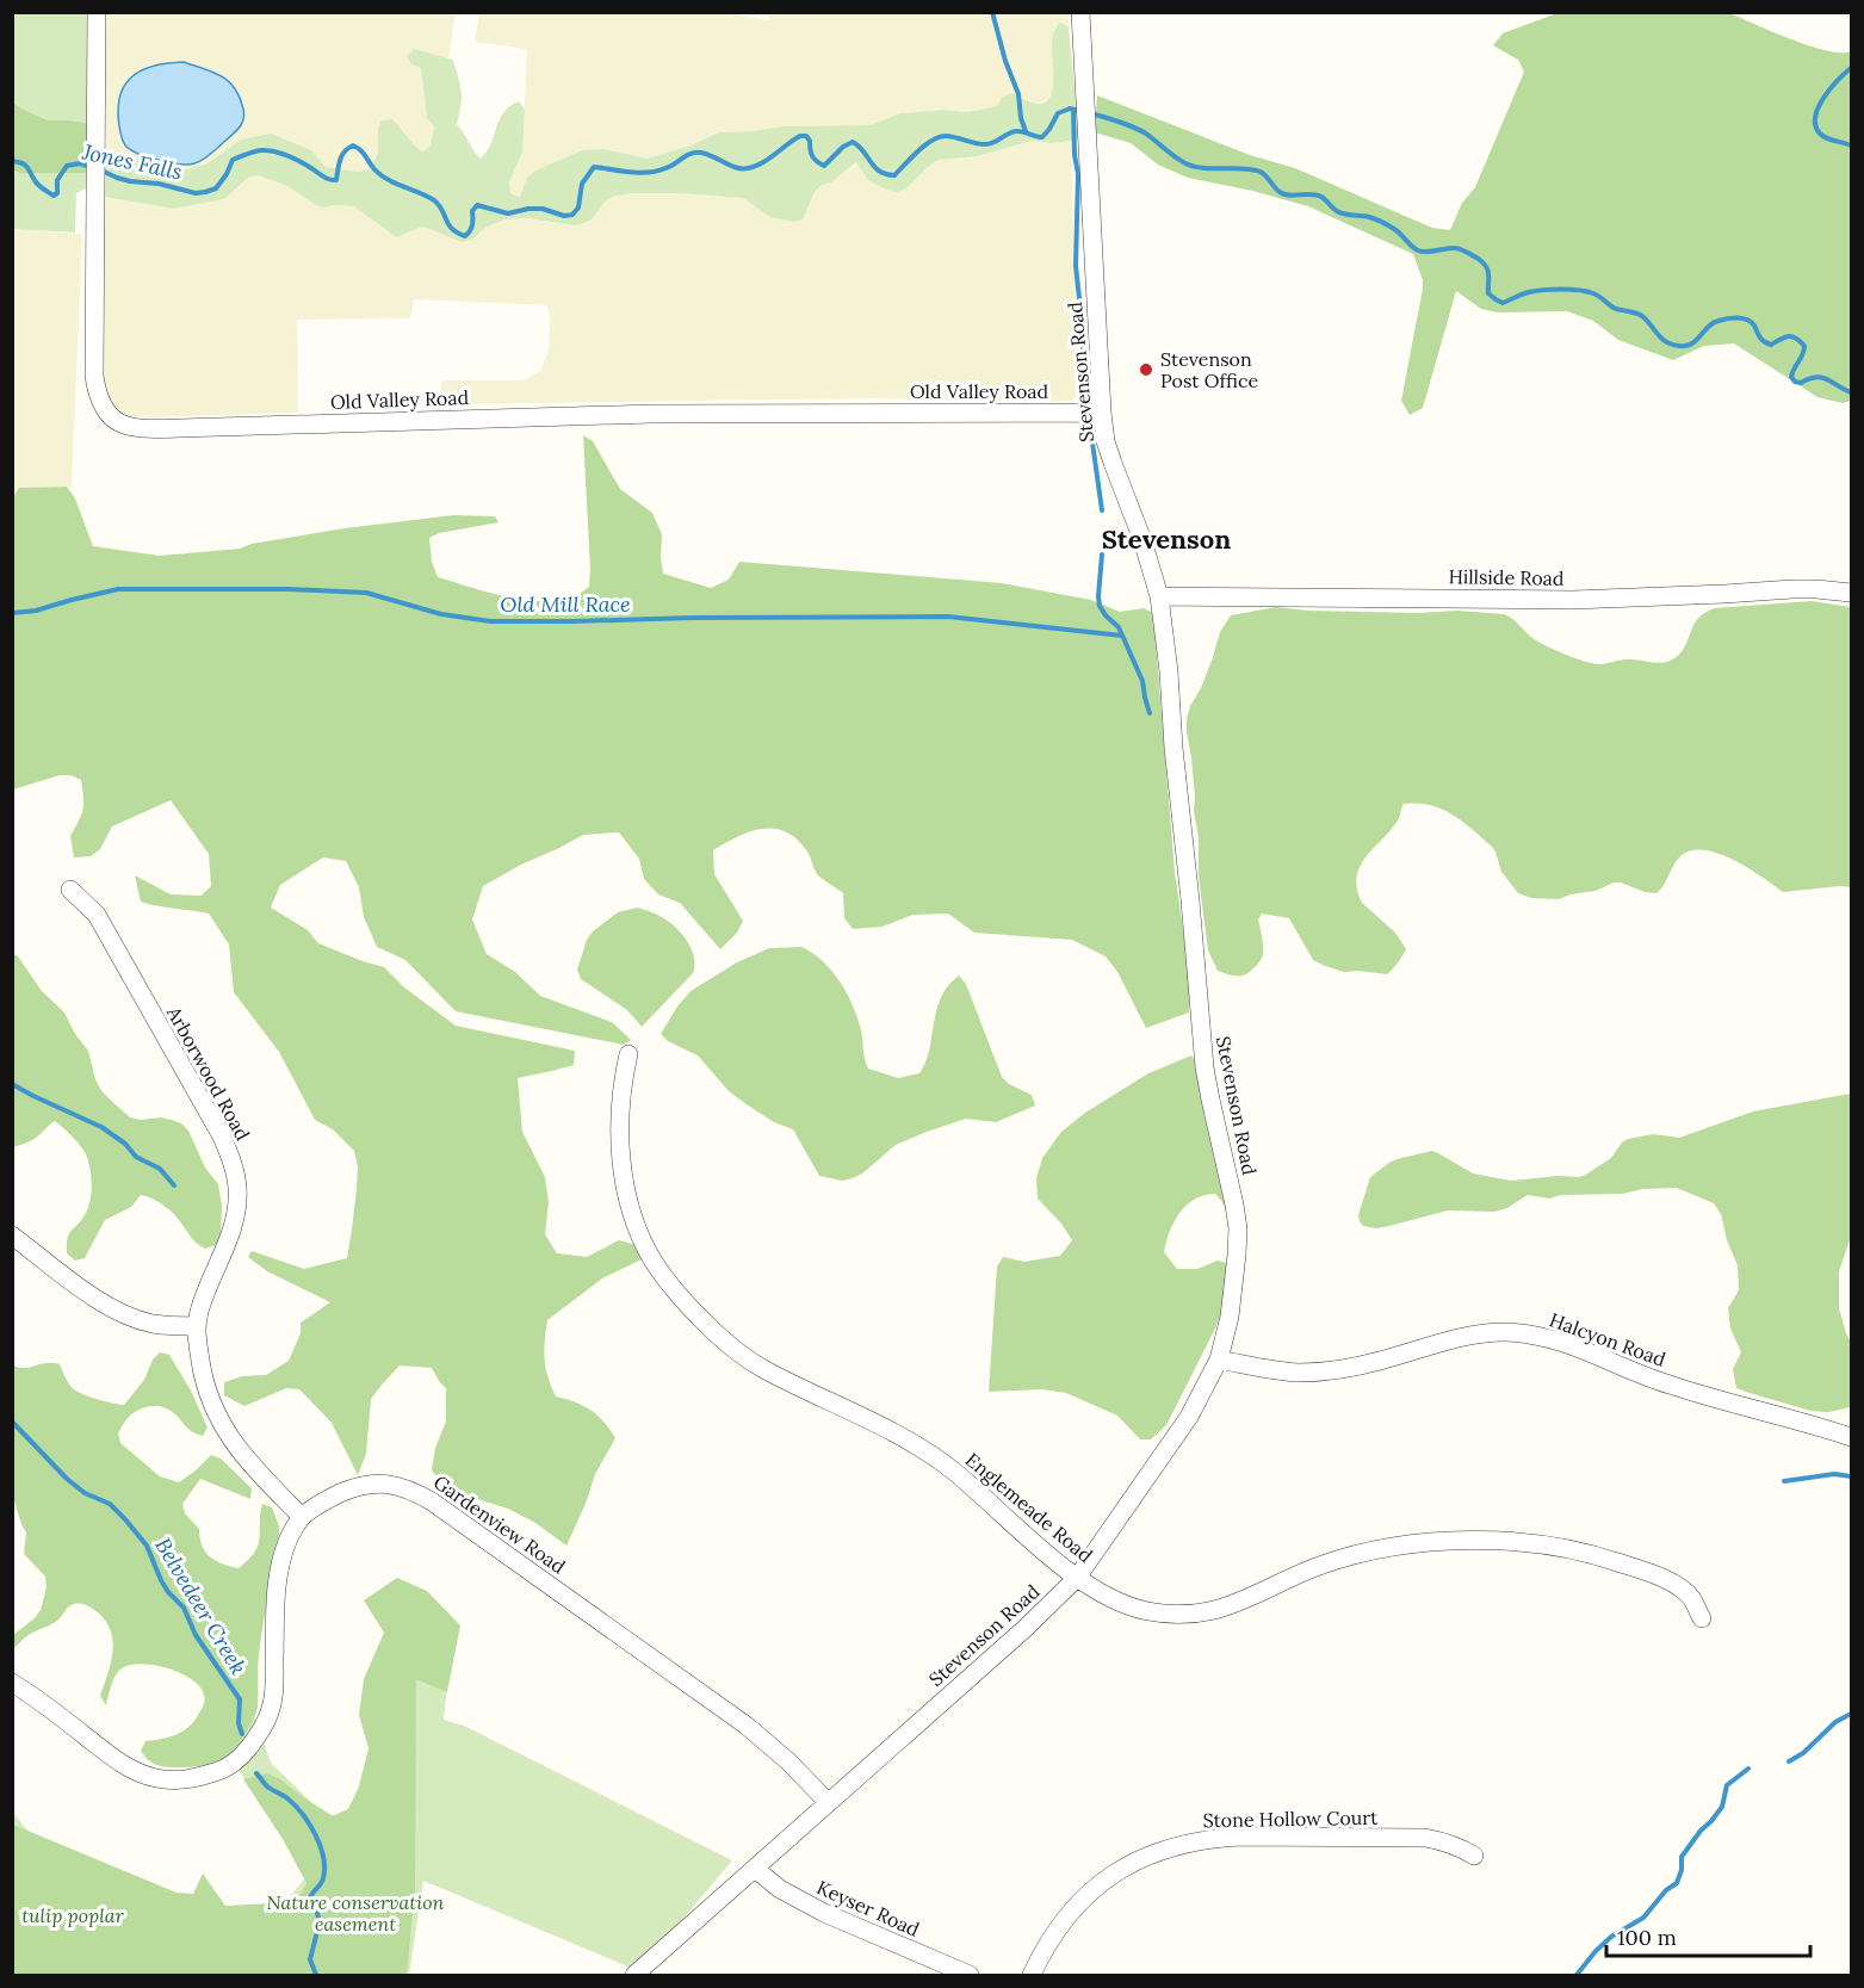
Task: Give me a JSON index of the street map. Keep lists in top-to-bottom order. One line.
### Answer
{"streets":{"street":["Stevenson Road","Old Valley Road","Hillside Road","Arborwood Road","Halcyon Road","Englemeade Road","Gardenview Road","Stone Hollow Court","Keyser Road"]},"crossings":[["Stevenson Road","Old Valley Road"],["Stevenson Road","Hillside Road"],["Stevenson Road","Halcyon Road"],["Stevenson Road","Englemeade Road"],["Stevenson Road","Gardenview Road"],["Stevenson Road","Keyser Road"],["Arborwood Road","Gardenview Road"]],"districts":["Stevenson"],"water":["Jones Falls","Old Mill Race","Belvedeer Creek"],"parks":["Nature conservation easement","tulip poplar"],"places":["Stevenson Post Office"],"scale_bar":"100 m"}
